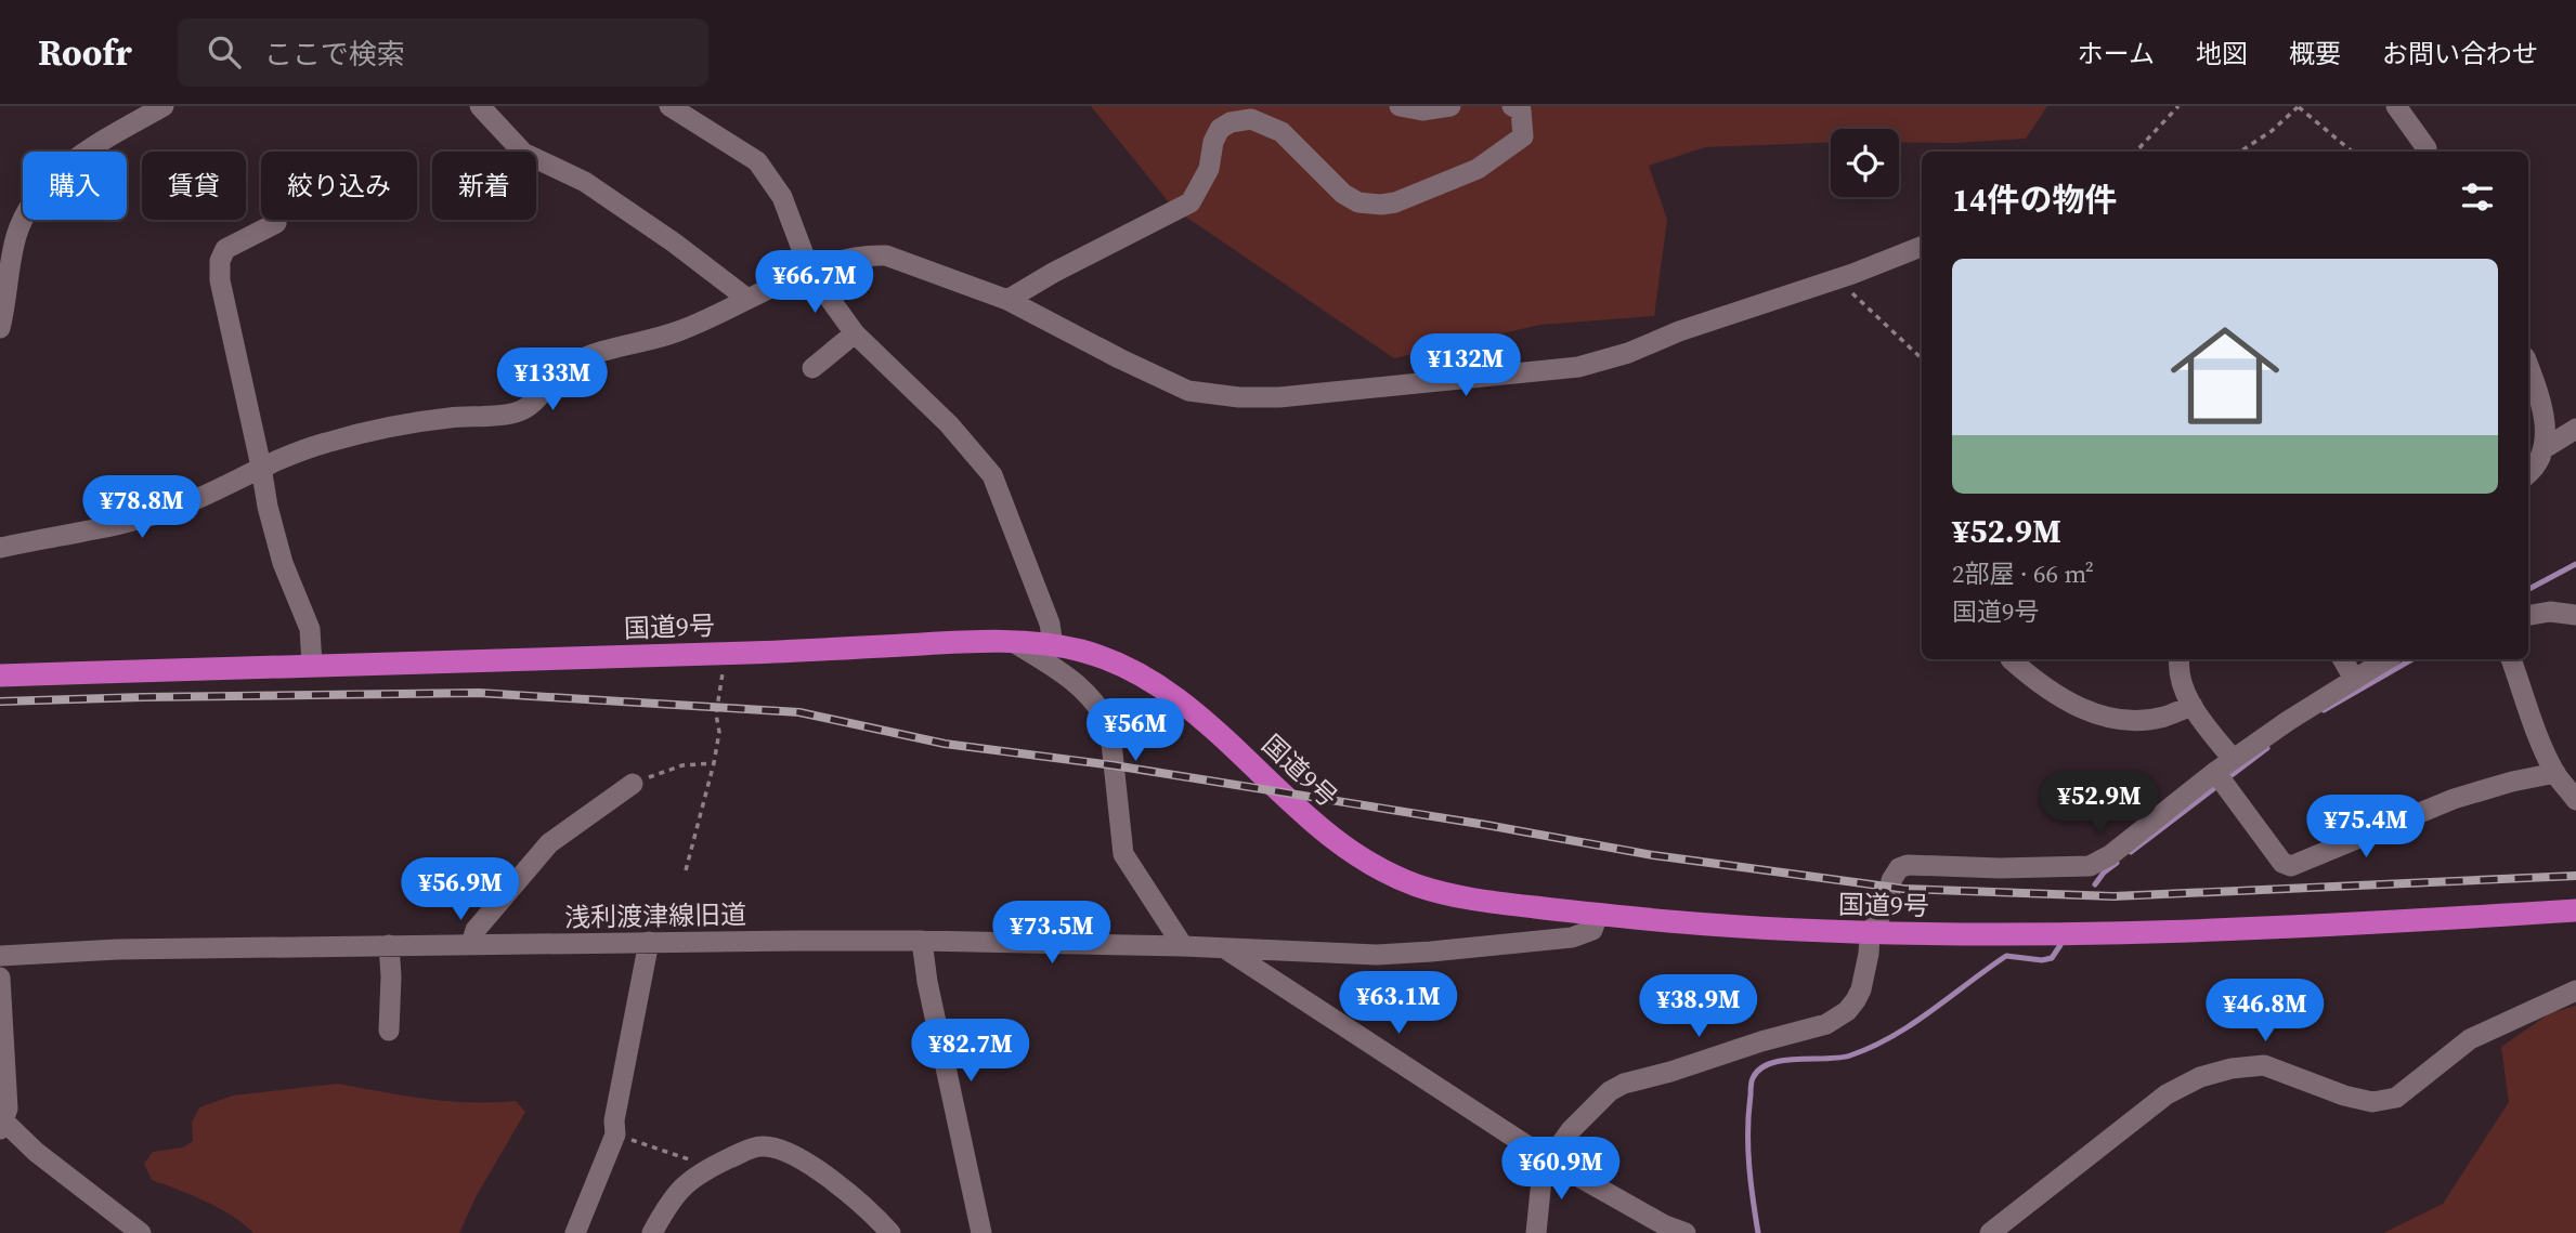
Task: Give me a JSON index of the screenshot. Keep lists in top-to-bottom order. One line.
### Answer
{"streets":{"highway":["国道9号"],"street":["浅利渡津線旧道"]},"crossings":[["国道9号","浅利渡津線旧道"]],"page":{"header":"Roofr","search":"ここで検索","nav":["ホーム","地図","概要","お問い合わせ"],"chip":["購入","賃貸","絞り込み","新着"],"heading":"14件の物件","list":[{"name":"¥52.9M","note":"2部屋 · 66 m² · 国道9号"}],"price":["¥66.7M","¥132M","¥133M","¥78.8M","¥56M","¥52.9M","¥75.4M","¥56.9M","¥73.5M","¥63.1M","¥38.9M","¥46.8M","¥82.7M","¥60.9M"]}}
